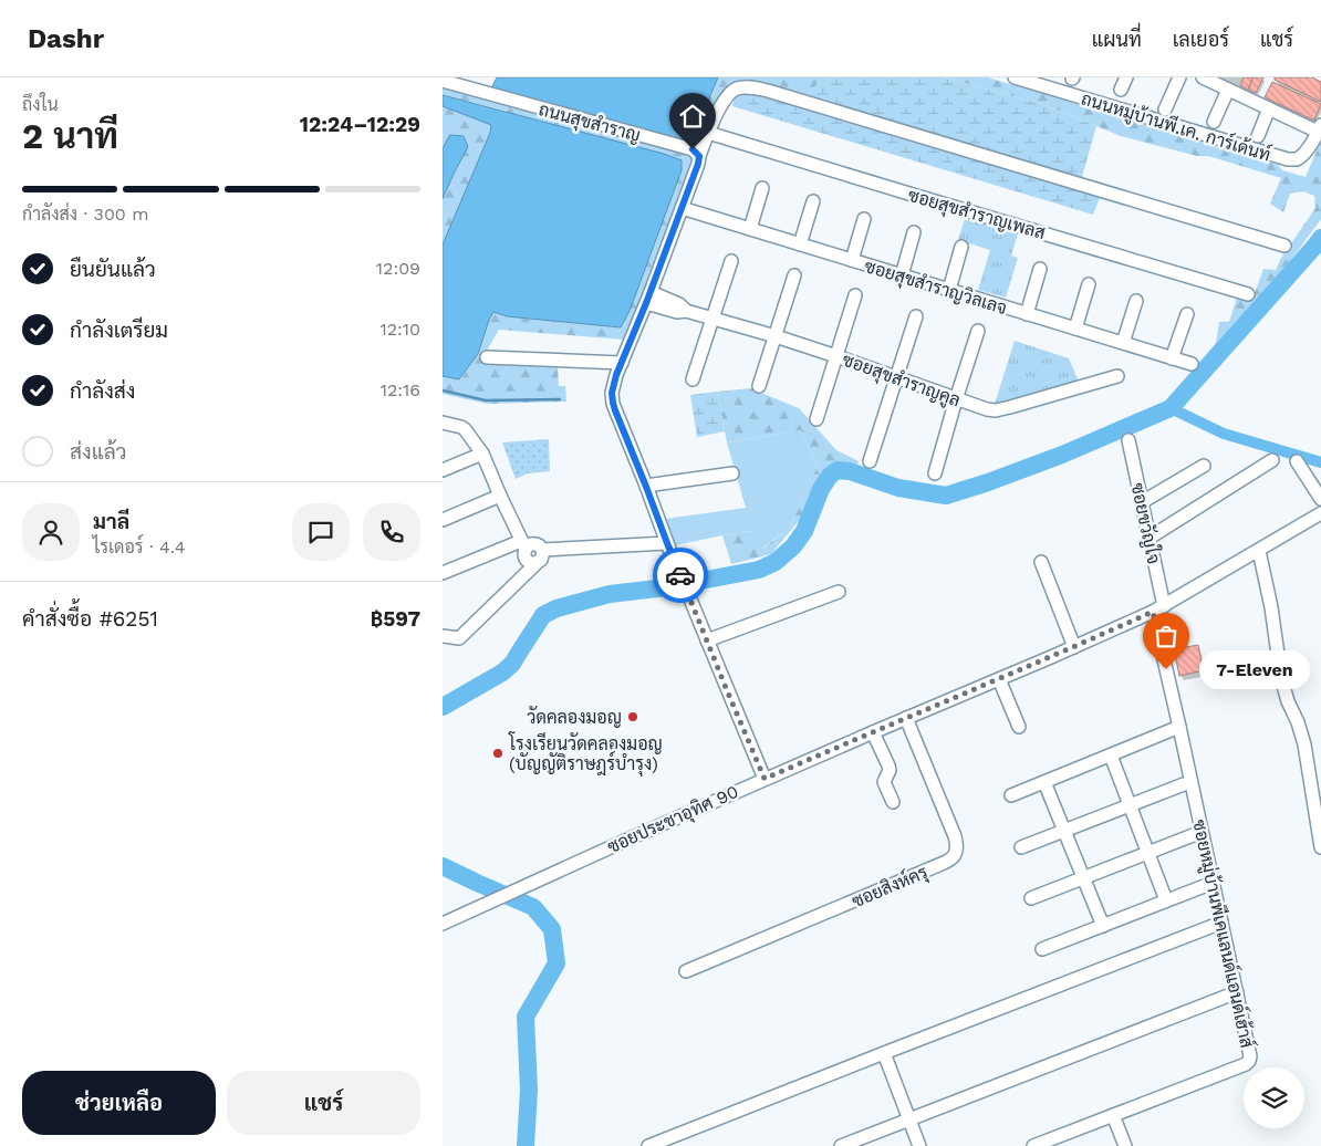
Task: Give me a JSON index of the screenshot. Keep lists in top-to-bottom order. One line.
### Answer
{"streets":{"street":["ถนนสุขสำราญ","ถนนหมู่บ้านพี.เค. การ์เด้นท์","ซอยสุขสำราญเพลส","ซอยสุขสำราญวิลเลจ","ซอยสุขสำราญคูล","ซอยขวัญใจ","ซอยประชาอุทิศ 90","ซอยสิงห์ครุ","ซอยหมู่บ้านพีเคแลนด์แอนด์เฮ้าส์"]},"crossings":[["ซอยขวัญใจ","ซอยประชาอุทิศ 90"],["ซอยขวัญใจ","ซอยหมู่บ้านพีเคแลนด์แอนด์เฮ้าส์"],["ซอยประชาอุทิศ 90","ซอยสิงห์ครุ"],["ซอยประชาอุทิศ 90","ซอยหมู่บ้านพีเคแลนด์แอนด์เฮ้าส์"]],"places":["7-Eleven","วัดคลองมอญ","โรงเรียนวัดคลองมอญ (บัญญัติราษฎร์บำรุง)"],"page":{"header":"Dashr","nav":["แผนที่","เลเยอร์","แชร์"],"heading":["2 นาที","ถึงใน","12:24–12:29"],"panel":["มาลี","ไรเดอร์ · 4.4","คำสั่งซื้อ #6251","฿597"],"bar":"กำลังส่ง · 300 m","list":[["ยืนยันแล้ว","12:09"],["กำลังเตรียม","12:10"],["กำลังส่ง","12:16"],"ส่งแล้ว"],"bubble":"7-Eleven","buttons":["ช่วยเหลือ","แชร์"]}}
